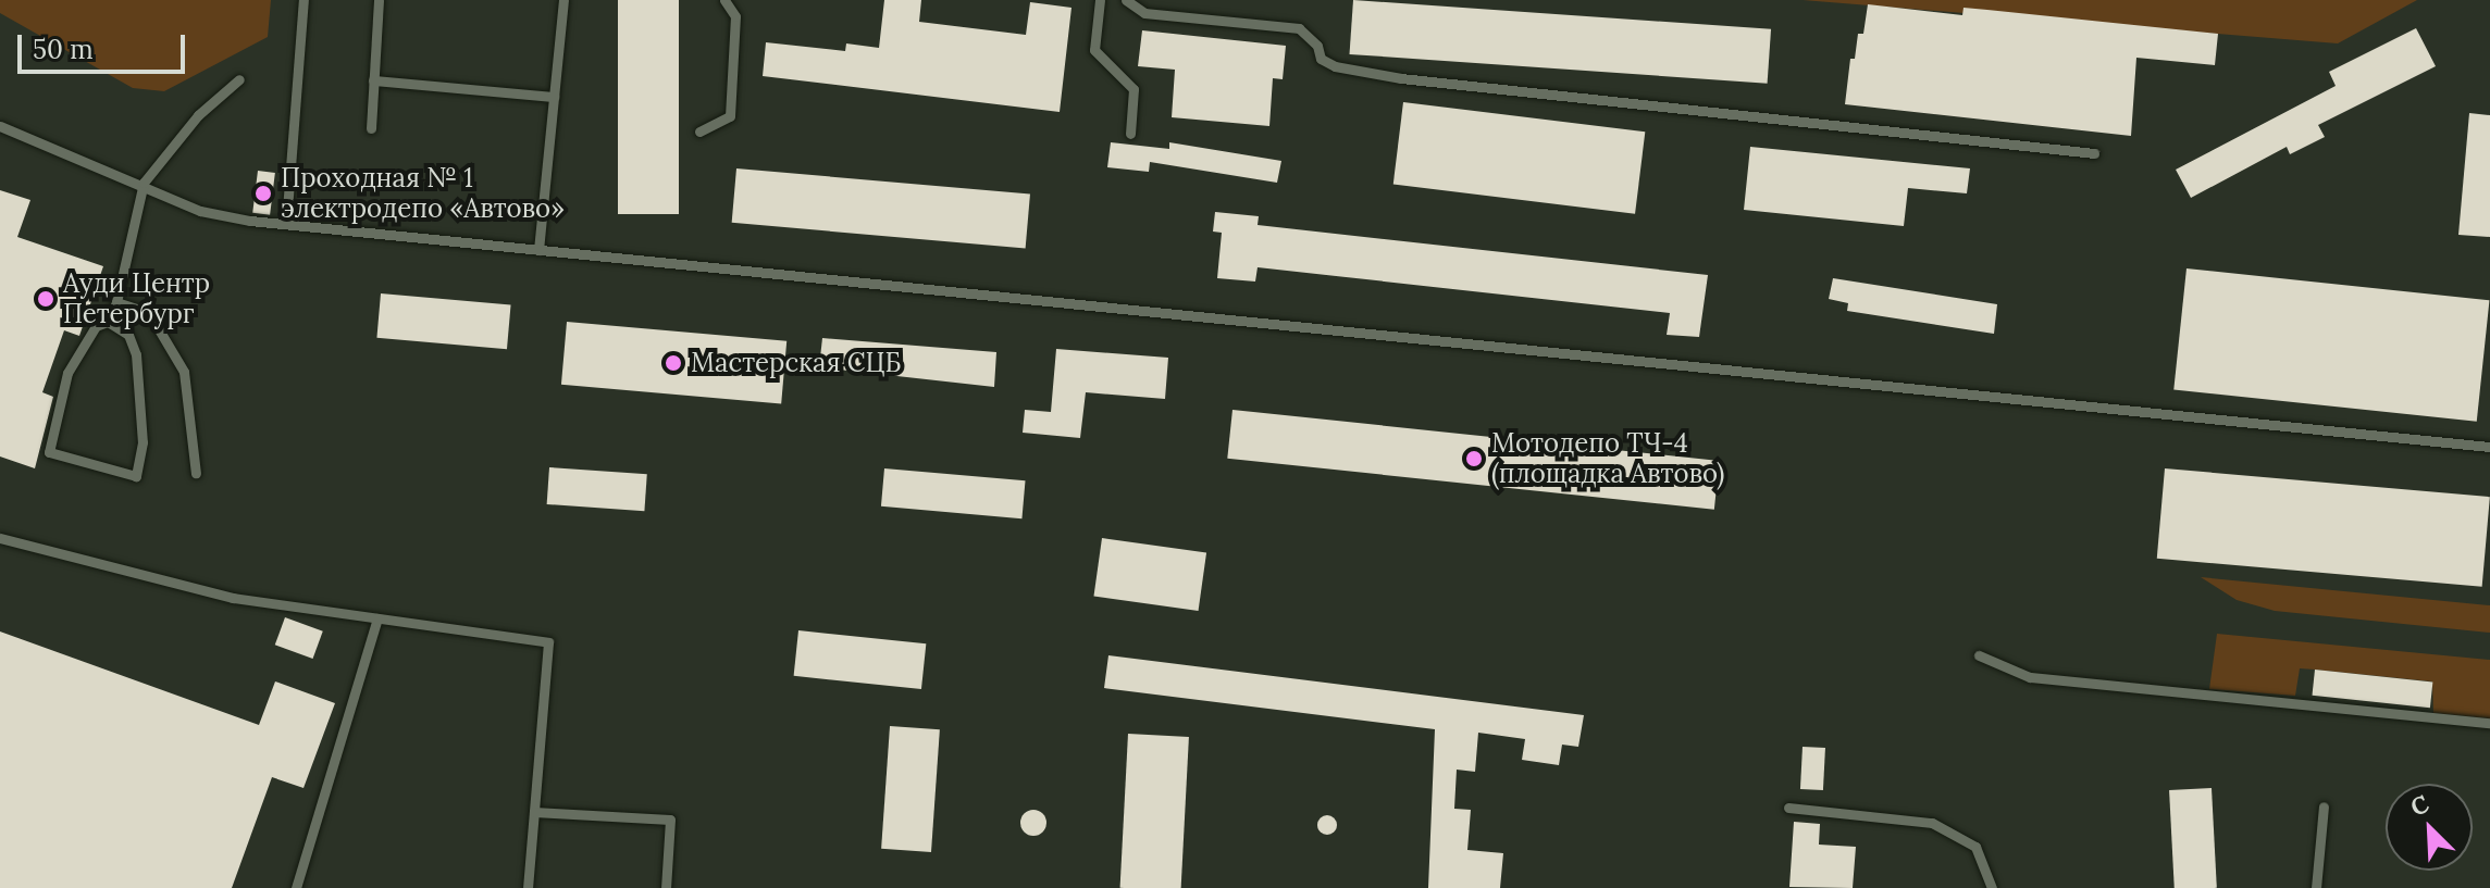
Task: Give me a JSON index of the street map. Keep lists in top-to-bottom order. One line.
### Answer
{"places":["Проходная № 1 электродепо «Автово»","Ауди Центр Петербург","Мастерская СЦБ","Мотодепо ТЧ-4 (площадка Автово)"],"scale_bar":"50 m","north":"top left"}
